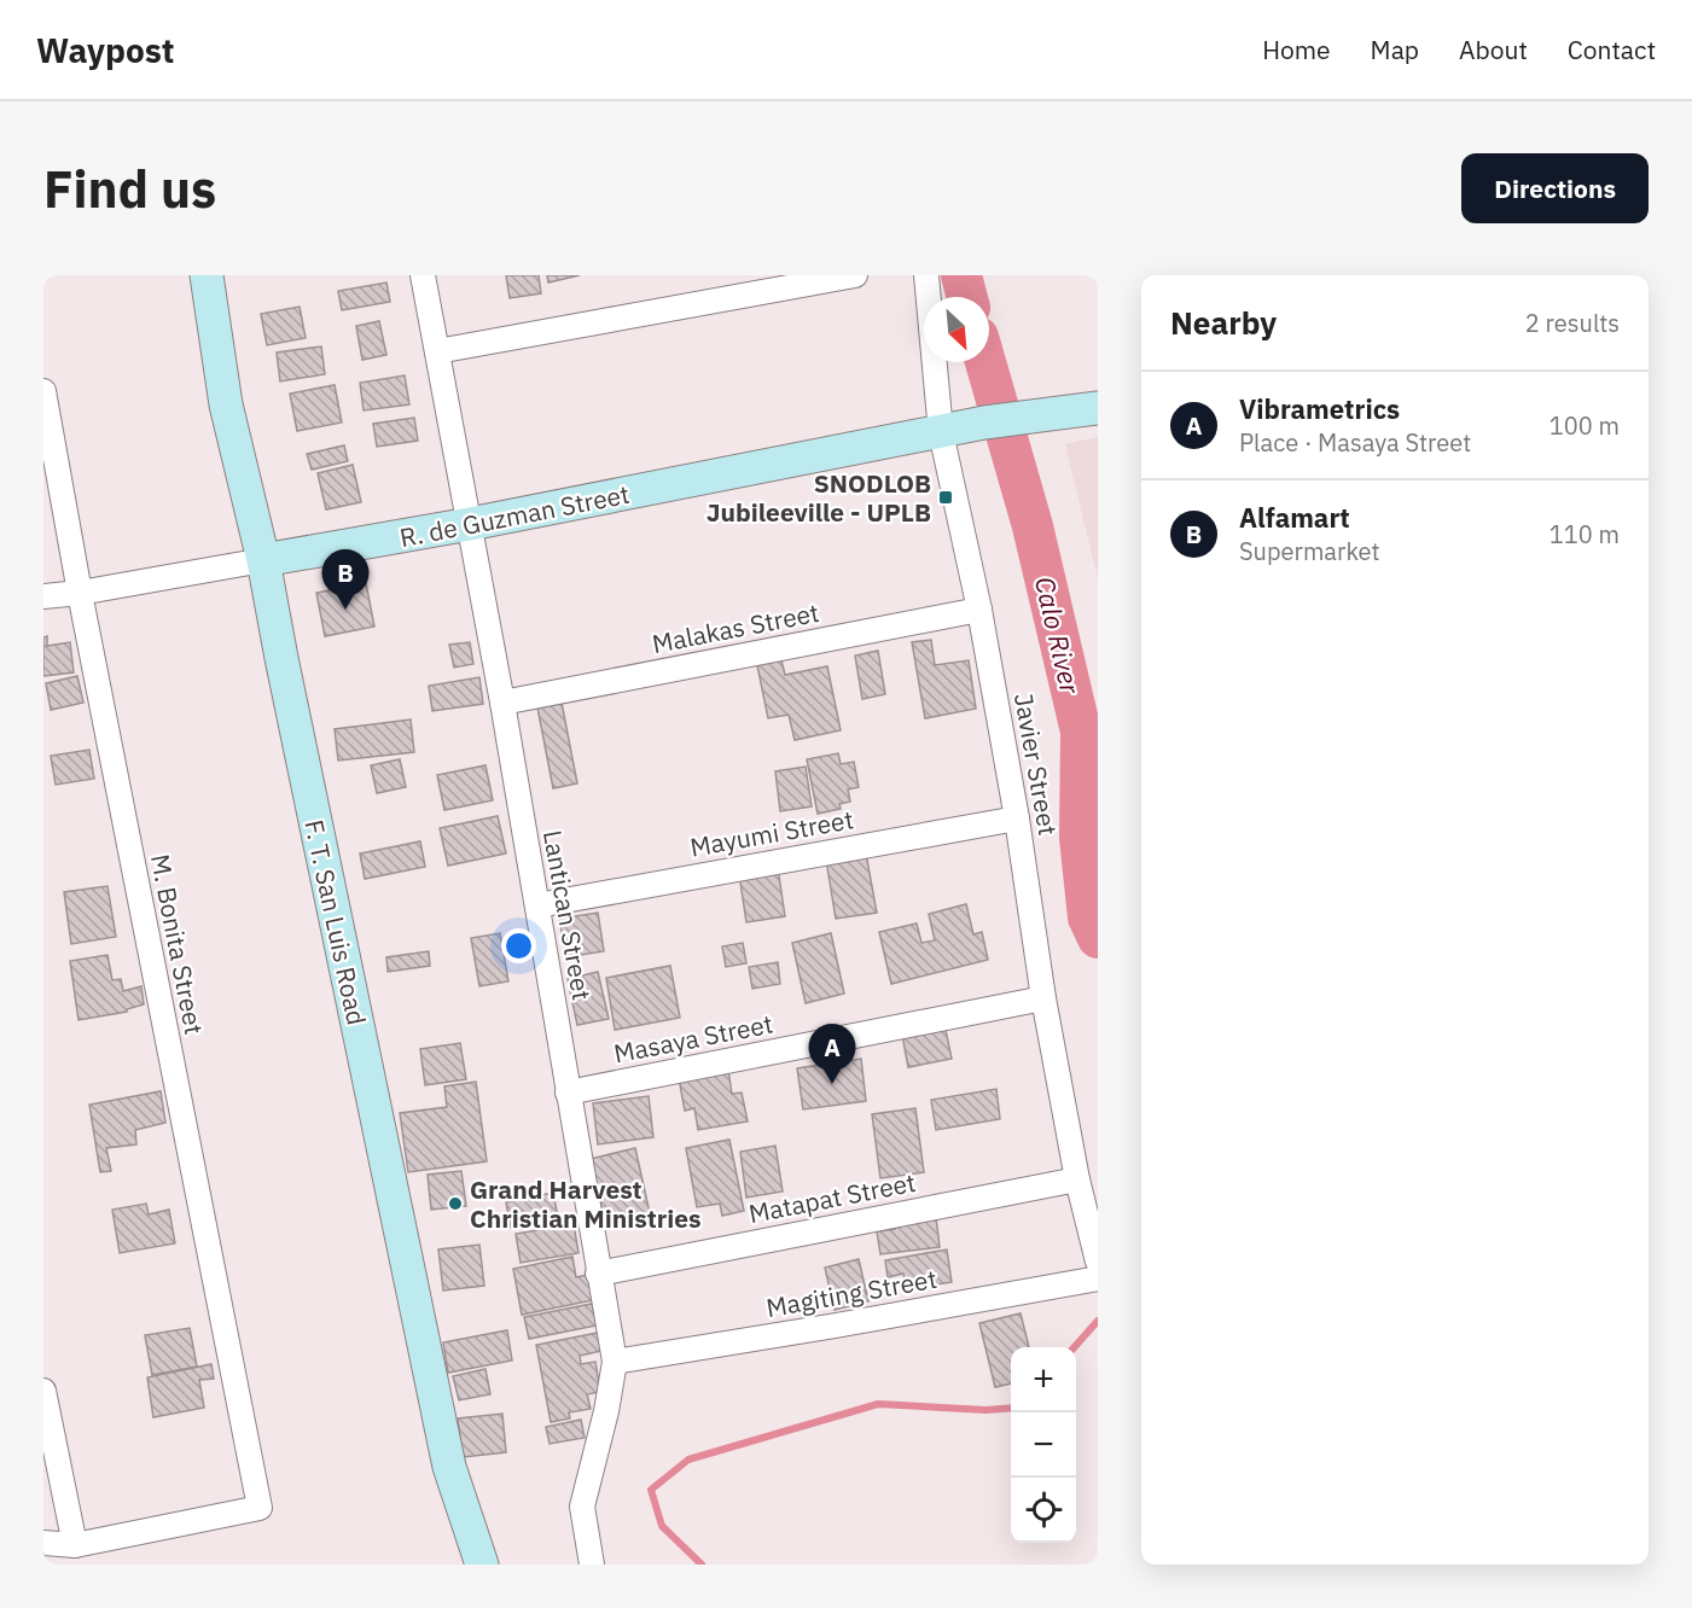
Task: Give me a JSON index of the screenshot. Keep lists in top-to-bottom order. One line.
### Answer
{"streets":{"main road":["R. de Guzman Street","F. T. San Luis Road"],"street":["Malakas Street","Javier Street","Mayumi Street","Lantican Street","M. Bonita Street","Masaya Street","Matapat Street","Magiting Street"]},"crossings":[["R. de Guzman Street","Javier Street"],["R. de Guzman Street","Lantican Street"],["R. de Guzman Street","F. T. San Luis Road"],["R. de Guzman Street","M. Bonita Street"],["Malakas Street","Javier Street"],["Malakas Street","Lantican Street"],["Javier Street","Mayumi Street"],["Javier Street","Masaya Street"],["Javier Street","Matapat Street"],["Mayumi Street","Lantican Street"],["Lantican Street","Masaya Street"],["Lantican Street","Matapat Street"],["Lantican Street","Magiting Street"]],"water":["Calo River"],"places":{"transit":["SNODLOB Jubileeville - UPLB"],"other":["Grand Harvest Christian Ministries"]},"north":"bottom right","page":{"header":"Waypost","nav":["Home","Map","About","Contact"],"buttons":"Directions","title":"Find us","heading":["Nearby","2 results"],"list":[{"mark":"A","name":"Vibrametrics","note":"Place · Masaya Street","value":"100 m"},{"mark":"B","name":"Alfamart","note":"Supermarket","value":"110 m"}],"pins":["B","A"],"map_buttons":["+","−"]}}
